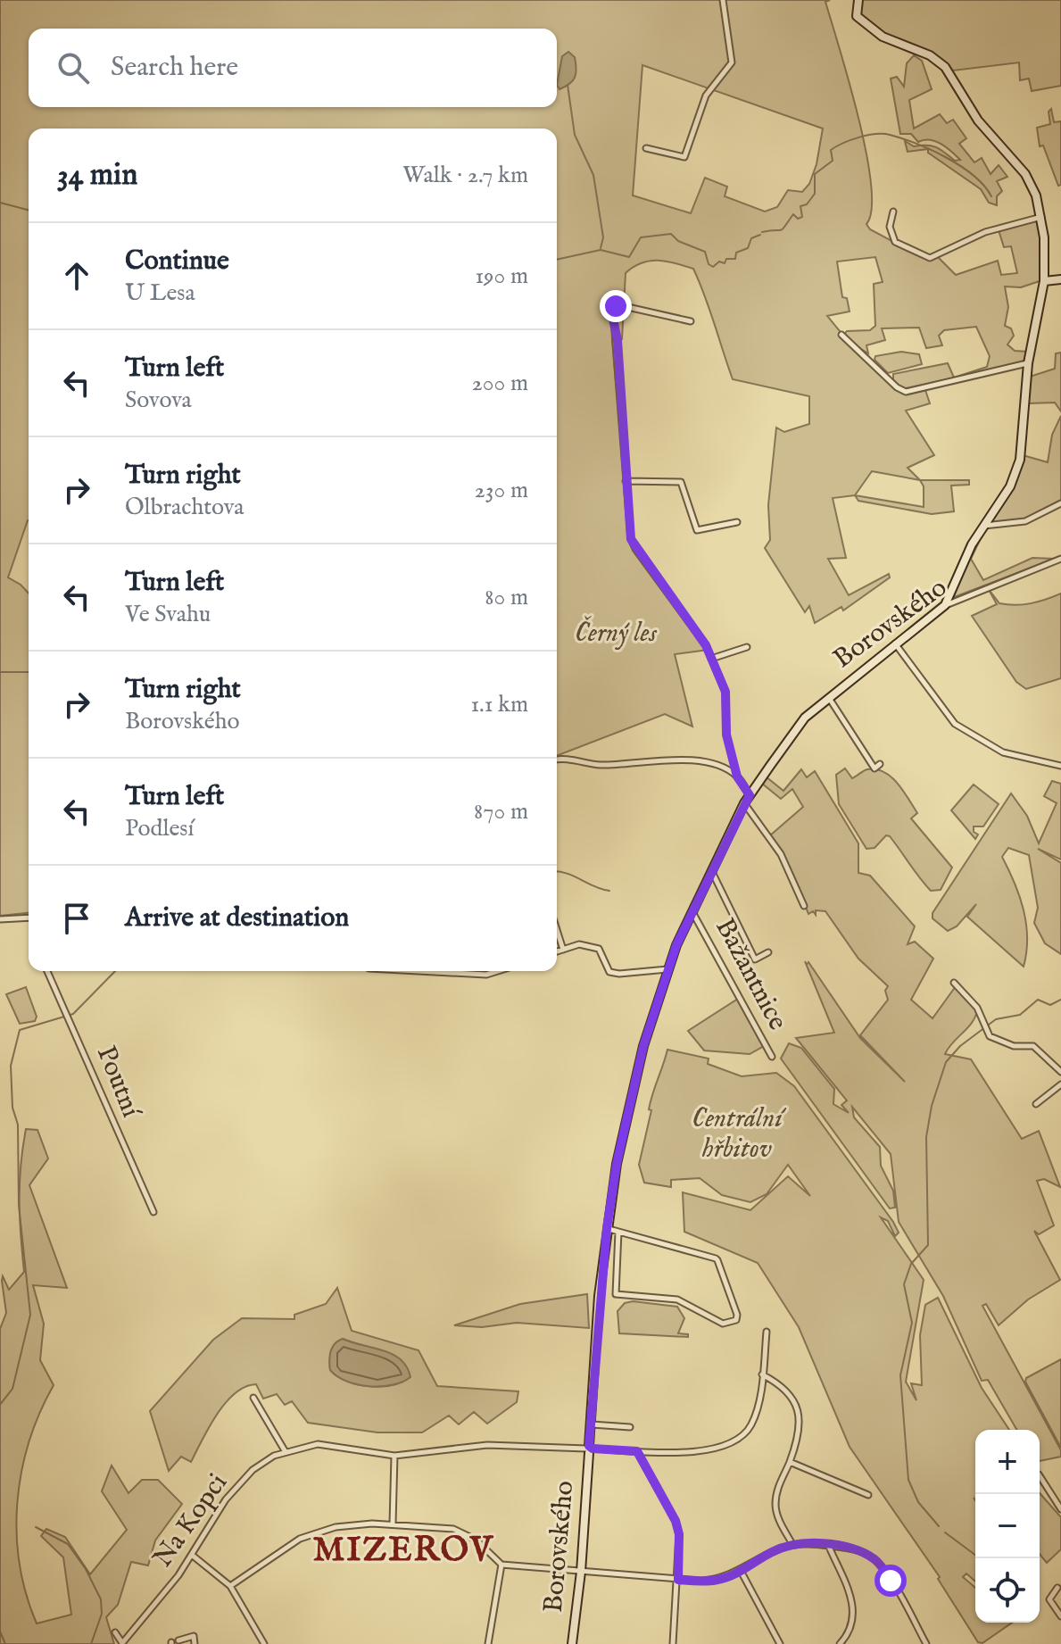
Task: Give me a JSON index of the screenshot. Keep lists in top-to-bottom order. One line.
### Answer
{"streets":{"main road":["Borovského"],"street":["Bažantnice","Poutní","Na Kopci"]},"crossings":[["Borovského","Bažantnice"],["Borovského","Na Kopci"]],"districts":["MIZEROV"],"parks":["Černý les","Centrální hřbitov"],"page":{"search":"Search here","heading":["34 min","Walk · 2.7 km"],"list":[["Continue","U Lesa","190 m"],["Turn left","Sovova","200 m"],["Turn right","Olbrachtova","230 m"],["Turn left","Ve Svahu","80 m"],["Turn right","Borovského","1.1 km"],["Turn left","Podlesí","870 m"],"Arrive at destination"],"map_buttons":["+","−"]}}
